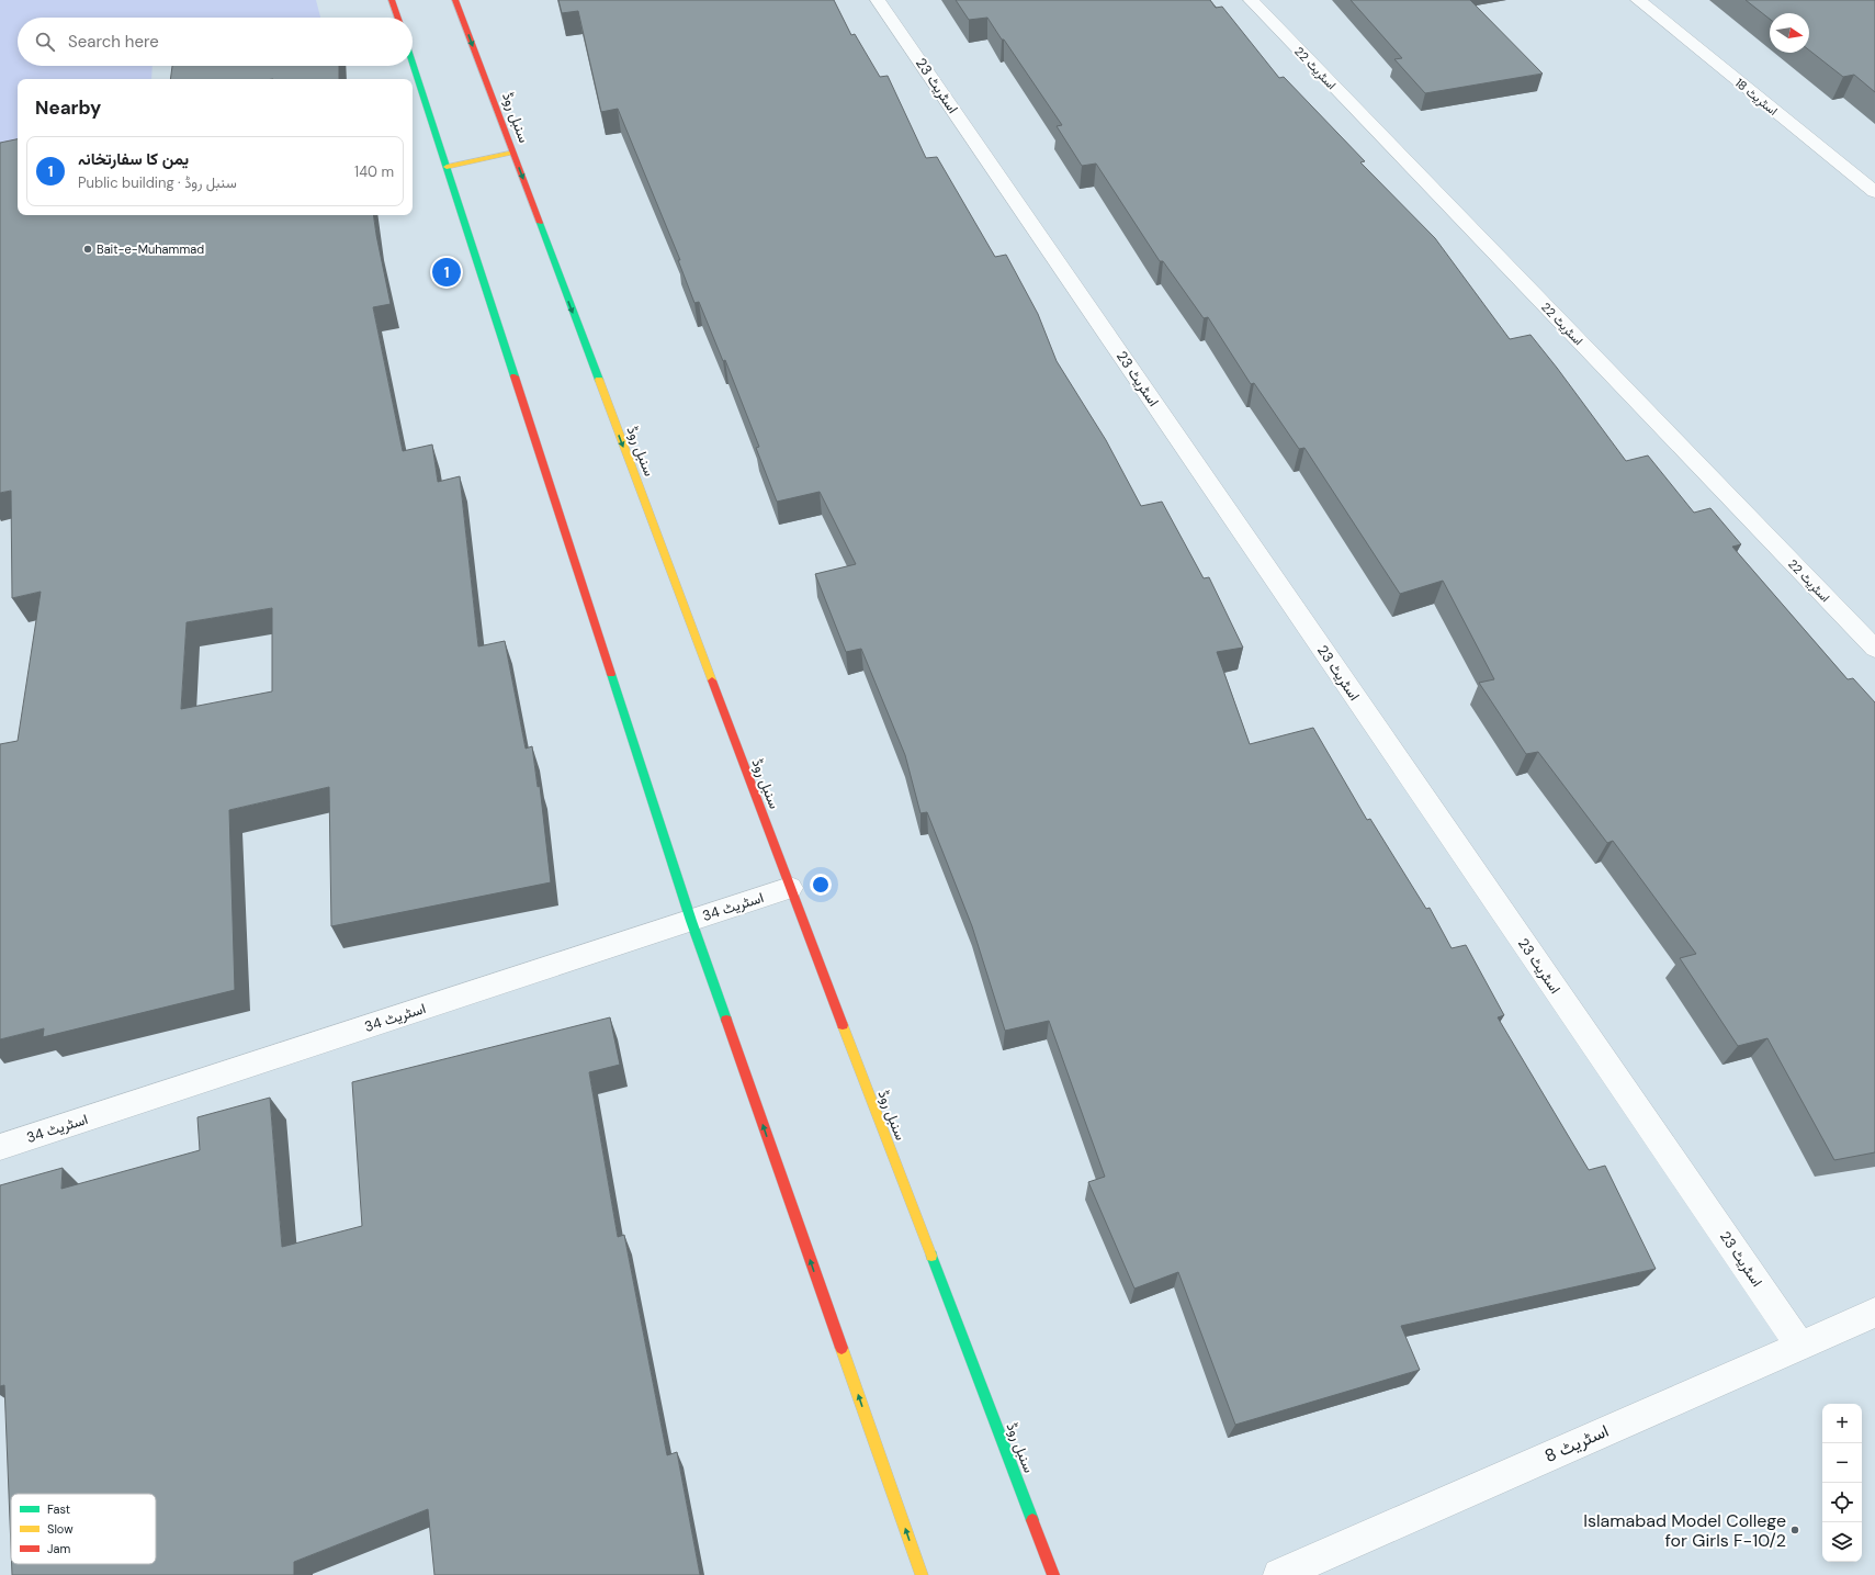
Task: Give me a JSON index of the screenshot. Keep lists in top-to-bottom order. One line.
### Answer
{"streets":{"street":["اسٹریٹ 22","اسٹریٹ 23","اسٹریٹ 18","سنبل روڈ","اسٹریٹ 34","اسٹریٹ 8"]},"crossings":[["اسٹریٹ 23","اسٹریٹ 8"],["سنبل روڈ","اسٹریٹ 34"]],"places":["Bait-e-Muhammad","Islamabad Model College for Girls F-10/2"],"legend":["Fast","Slow","Jam"],"north":"right","page":{"search":"Search here","heading":"Nearby","list":[{"mark":"1","name":"یمن کا سفارتخانہ","note":"Public building · سنبل روڈ","value":"140 m"}],"pins":"1","map_buttons":["+","−"]}}
